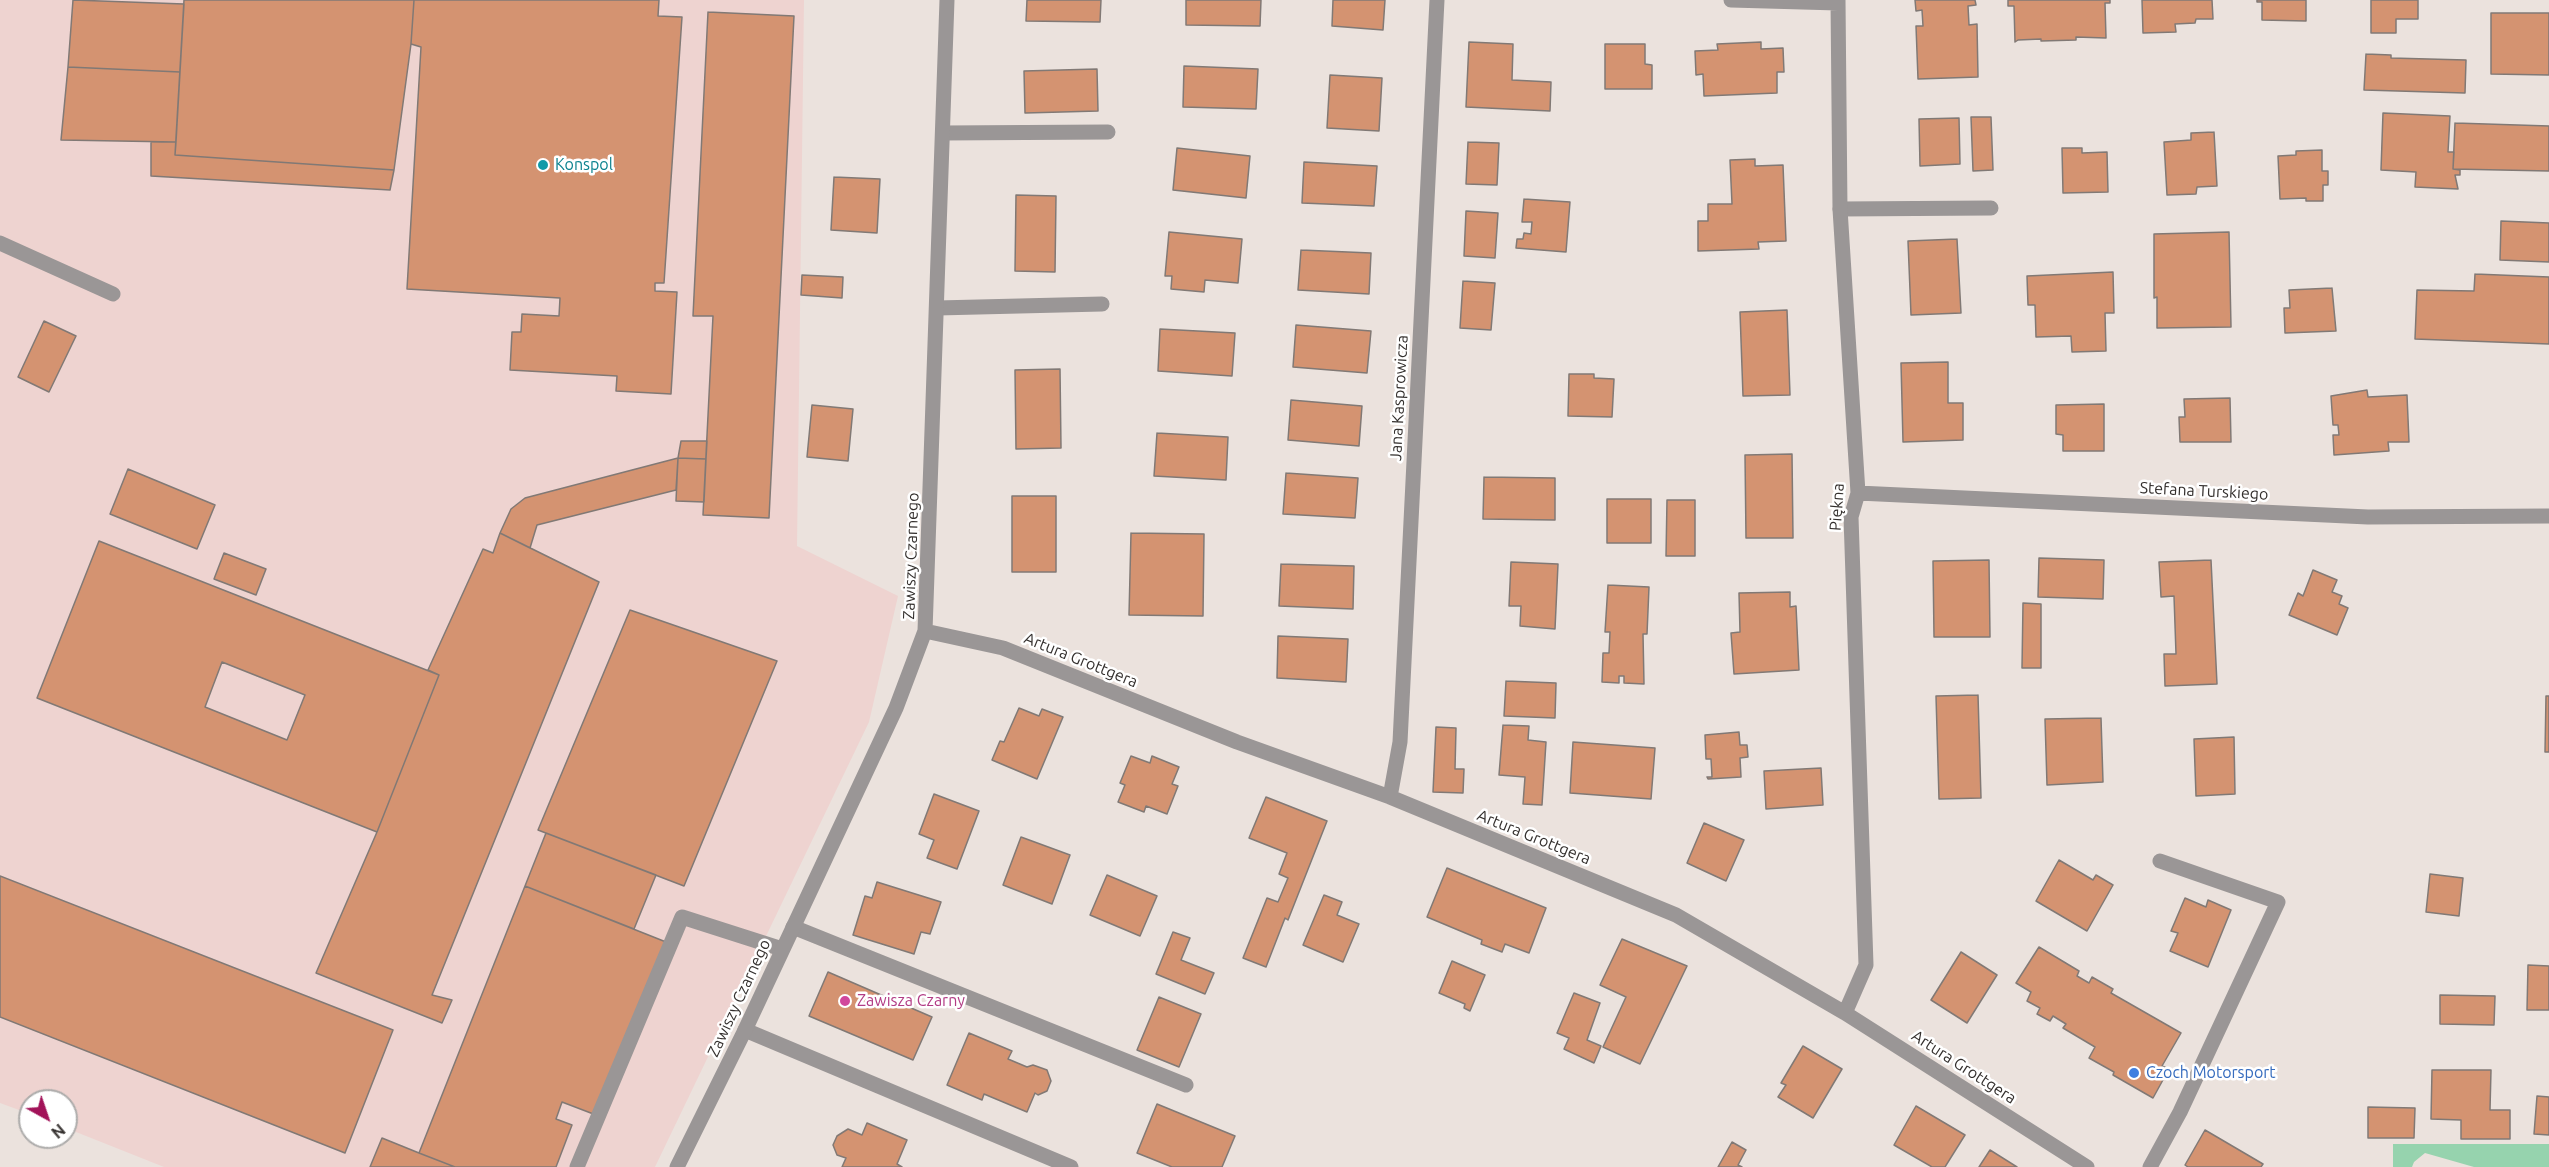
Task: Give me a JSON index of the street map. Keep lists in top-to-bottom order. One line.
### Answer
{"streets":{"street":["Jana Kasprowicza","Stefana Turskiego","Piękna","Zawiszy Czarnego","Artura Grottgera"]},"crossings":[["Jana Kasprowicza","Artura Grottgera"],["Stefana Turskiego","Piękna"],["Piękna","Artura Grottgera"],["Zawiszy Czarnego","Artura Grottgera"]],"places":["Konspol","Zawisza Czarny","Czoch Motorsport"],"north":"bottom right"}
